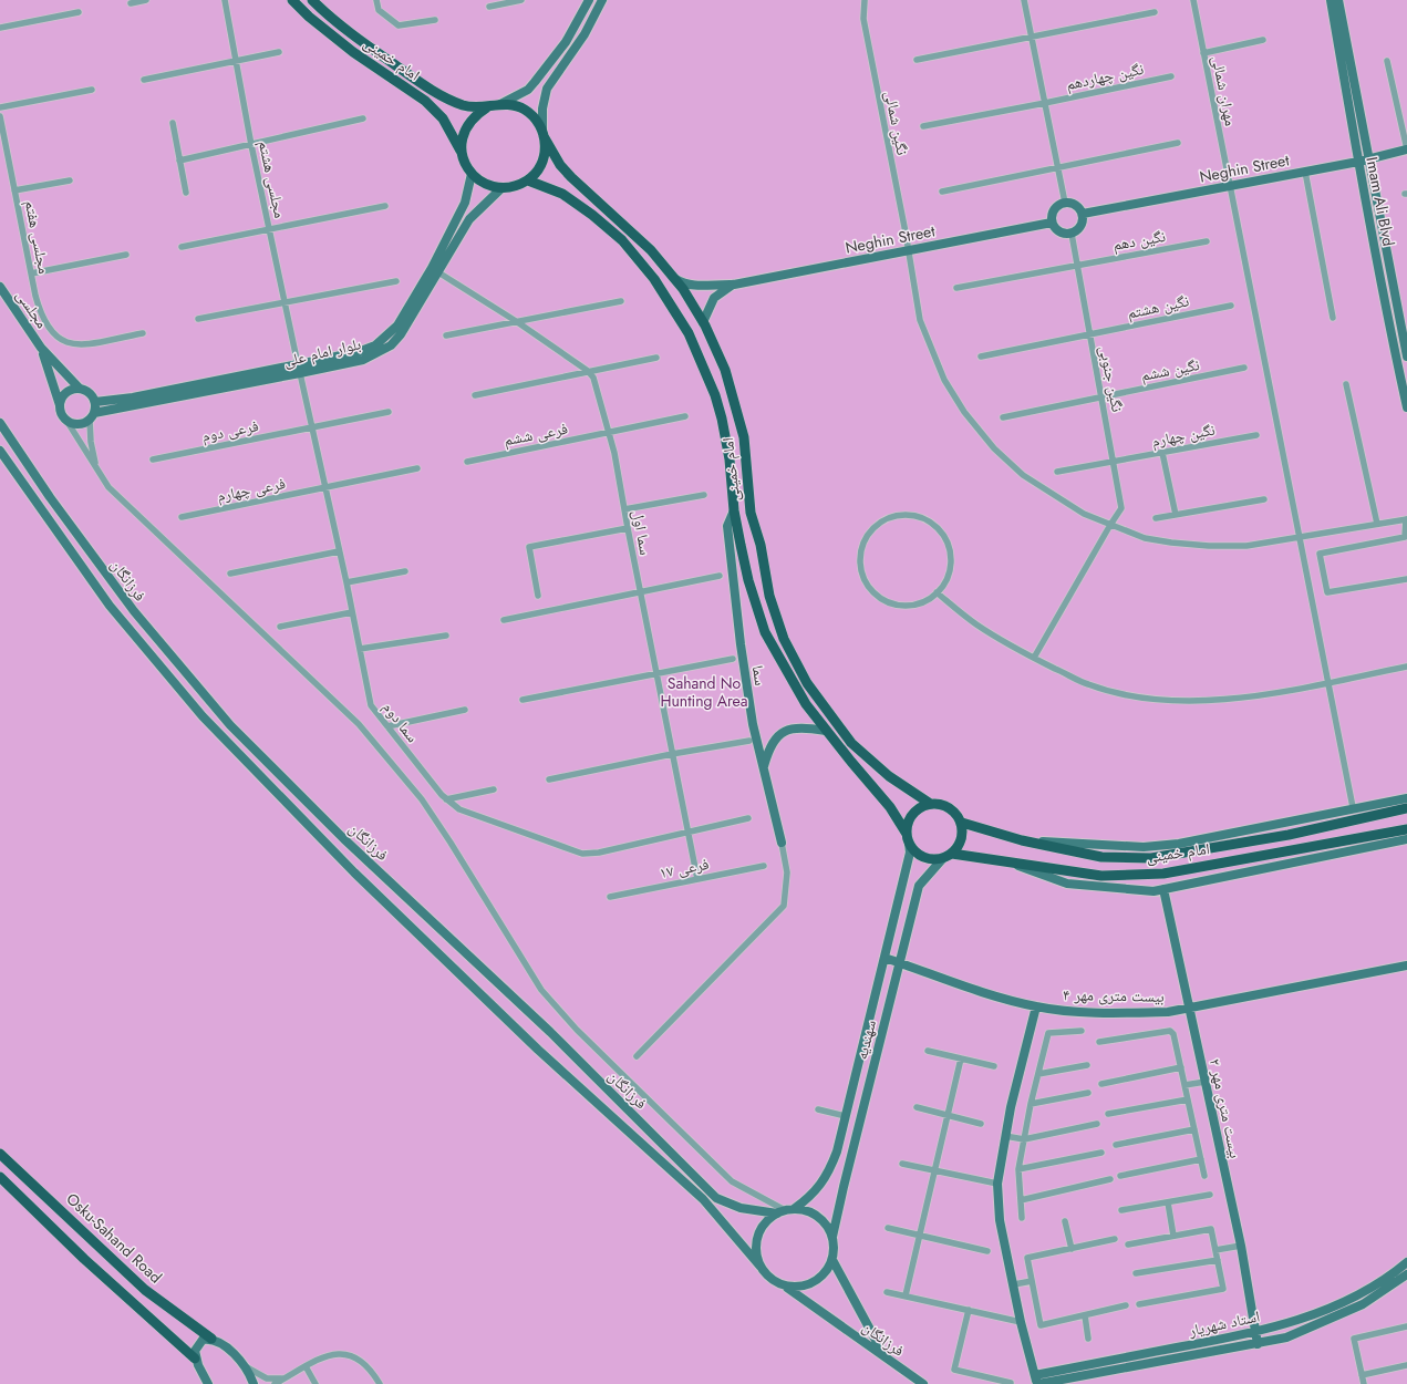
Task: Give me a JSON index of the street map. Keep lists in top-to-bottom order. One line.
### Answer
{"streets":{"main road":["امام خمینی","Neghin Street","Imam Ali Blvd","مجلسی","بلوار امام علی","فرزانگان","سما","بیست متری مهر ۴","سهندیه","بیست متری مهر ۲","Osku-Sahand Road","استاد شهریار"],"street":["نگین چهاردهم","مهران شمالی","نگین شمالی","مجلسی هشتم","مجلسی هفتم","نگین دهم","نگین هشتم","نگین ششم","نگین جنوبی","فرعی دوم","فرعی ششم","نگین چهارم","فرعی چهارم","سما اول","سما دوم","فرعی ۱۷"]},"crossings":[["امام خمینی","بلوار امام علی"],["امام خمینی","سما"],["امام خمینی","سهندیه"],["مهران شمالی","نگین شمالی"],["مهران شمالی","Neghin Street"],["نگین شمالی","Neghin Street"],["نگین شمالی","نگین جنوبی"],["Neghin Street","Imam Ali Blvd"],["Neghin Street","نگین جنوبی"],["مجلسی هشتم","بلوار امام علی"],["نگین دهم","نگین جنوبی"],["نگین هشتم","نگین جنوبی"],["مجلسی","بلوار امام علی"],["بلوار امام علی","سما دوم"],["نگین ششم","نگین جنوبی"],["نگین جنوبی","نگین چهارم"],["فرعی دوم","سما دوم"],["فرعی ششم","سما اول"],["فرعی چهارم","سما دوم"],["سما اول","سما دوم"],["سما اول","فرعی ۱۷"],["فرزانگان","سهندیه"],["بیست متری مهر ۴","سهندیه"],["بیست متری مهر ۴","بیست متری مهر ۲"],["بیست متری مهر ۲","استاد شهریار"]],"parks":["Sahand No Hunting Area"]}
